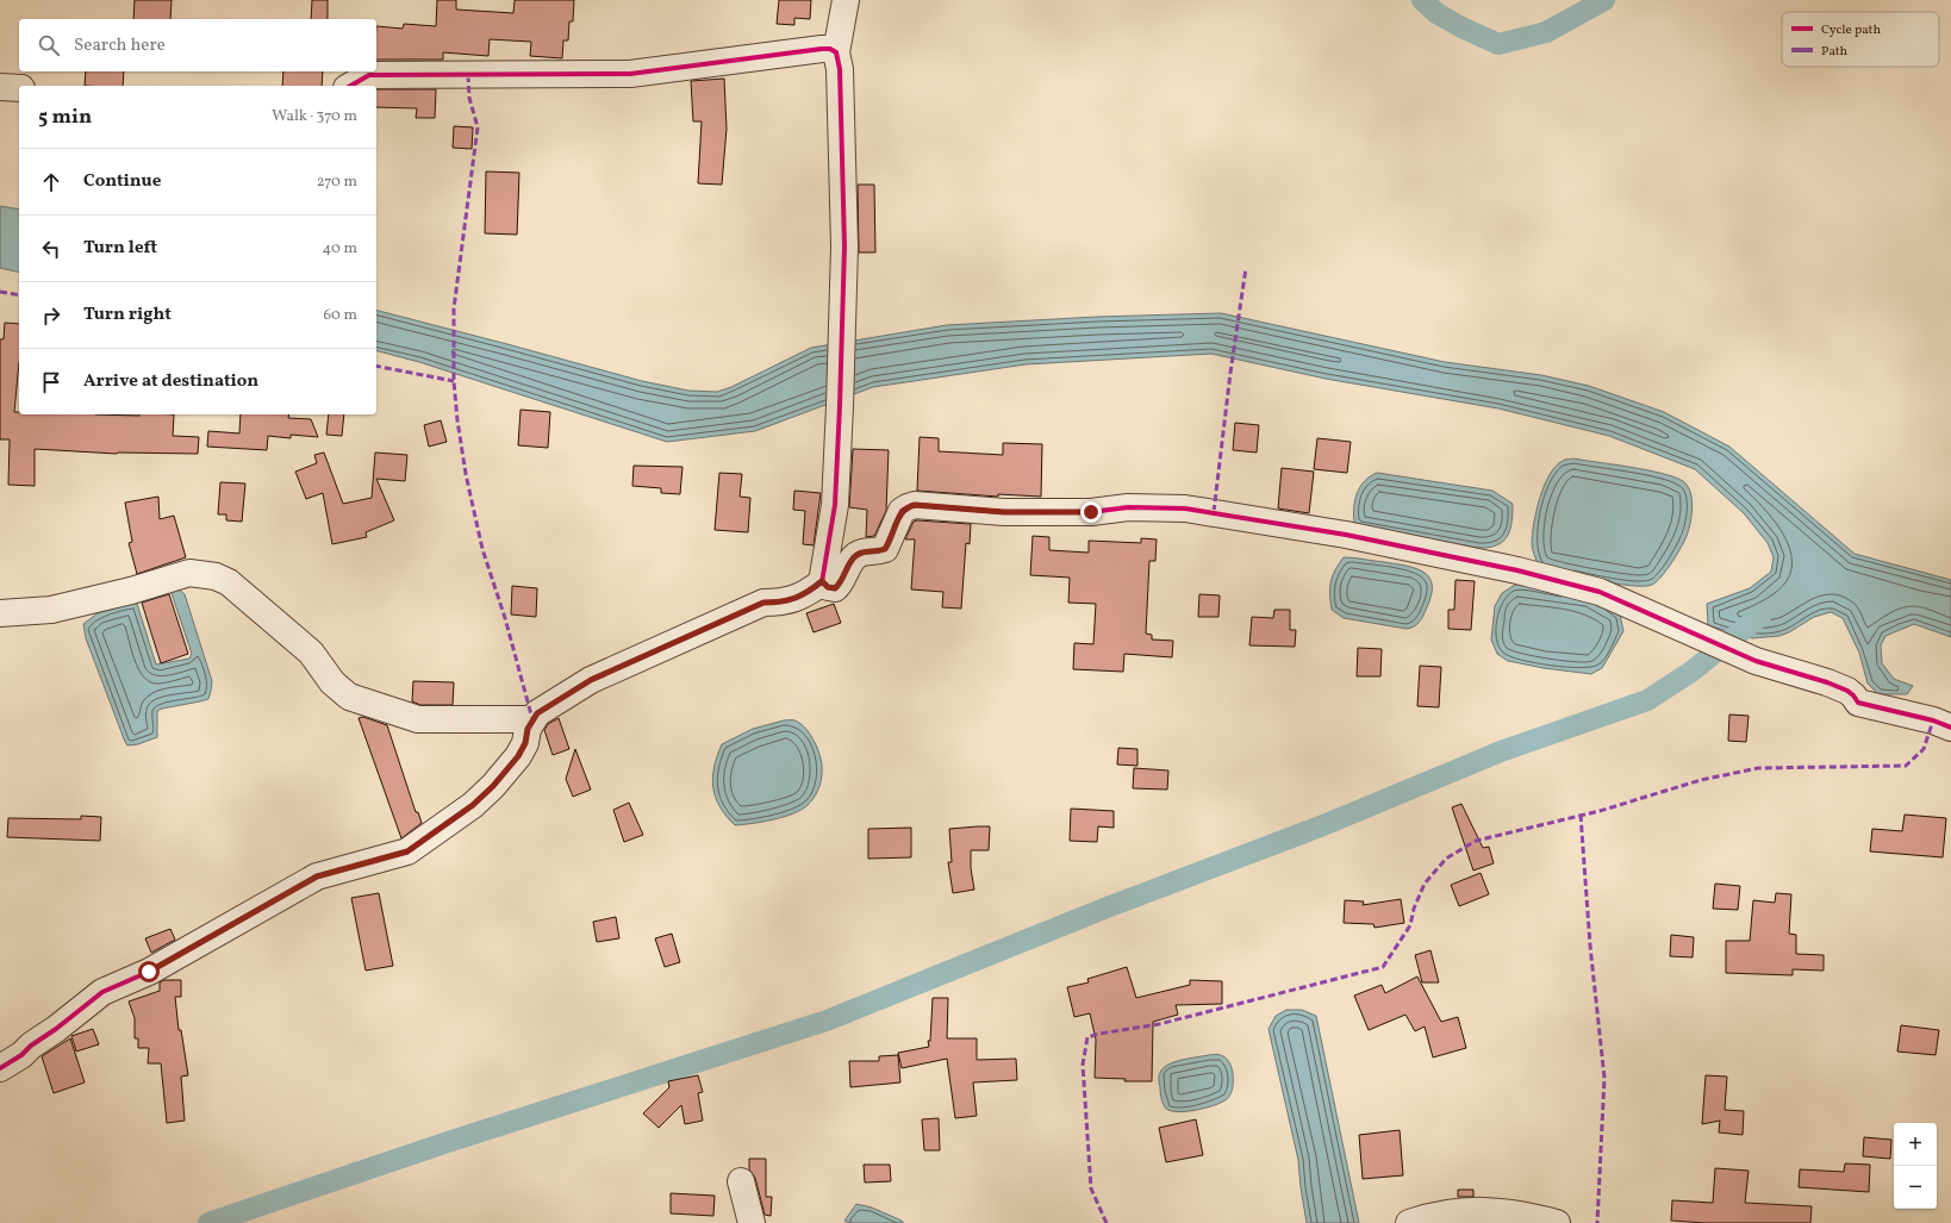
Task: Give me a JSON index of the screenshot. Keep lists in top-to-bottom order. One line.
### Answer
{"legend":["Cycle path","Path"],"page":{"search":"Search here","heading":["5 min","Walk · 370 m"],"list":[["Continue","270 m"],["Turn left","40 m"],["Turn right","60 m"],"Arrive at destination"],"map_buttons":["+","−"]}}
